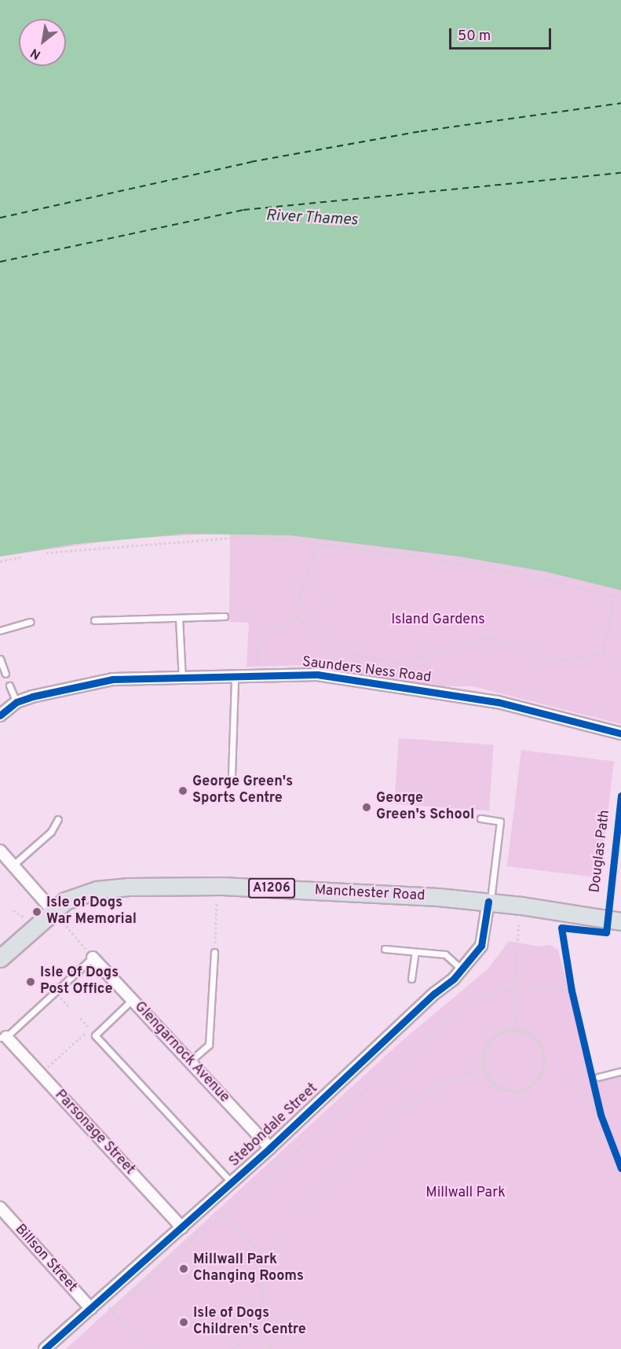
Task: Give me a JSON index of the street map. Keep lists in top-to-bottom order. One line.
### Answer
{"streets":{"main road":["A1206","Manchester Road"],"street":["Saunders Ness Road","Glengarnock Avenue","Stebondale Street","Parsonage Street","Billson Street"],"cycle path":["Douglas Path"]},"crossings":[["Douglas Path","Manchester Road"],["Manchester Road","Stebondale Street"],["Glengarnock Avenue","Stebondale Street"],["Stebondale Street","Parsonage Street"],["Stebondale Street","Billson Street"]],"water":["River Thames"],"parks":["Island Gardens","Millwall Park"],"places":["George Green's Sports Centre","George Green's School","Isle of Dogs War Memorial","Isle Of Dogs Post Office","Millwall Park Changing Rooms","Isle of Dogs Children's Centre"],"scale_bar":"50 m","north":"bottom left"}
